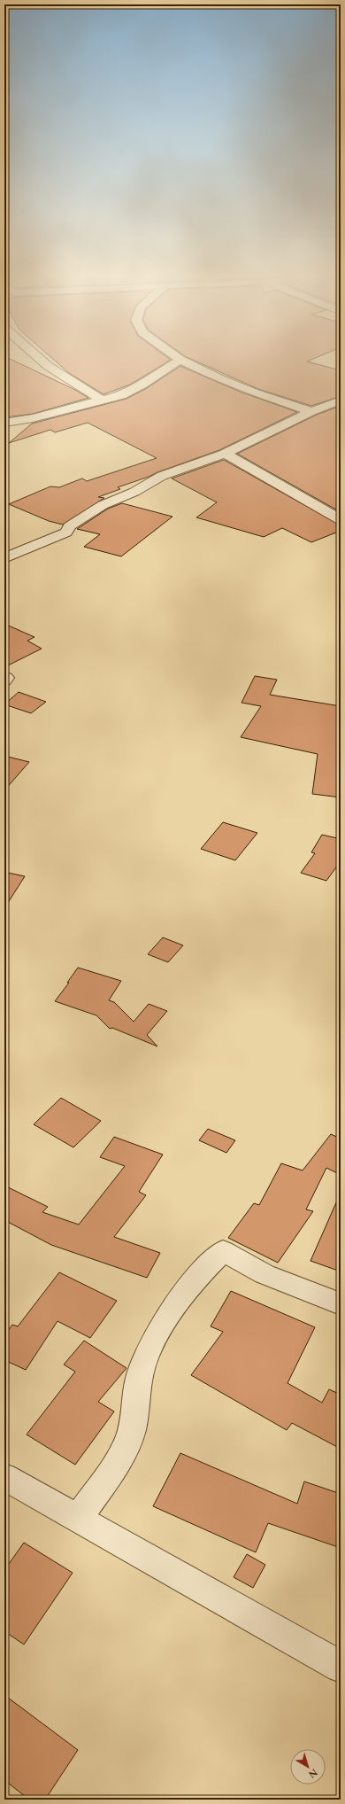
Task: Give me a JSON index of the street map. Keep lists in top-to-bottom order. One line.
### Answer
{"north":"bottom right"}
